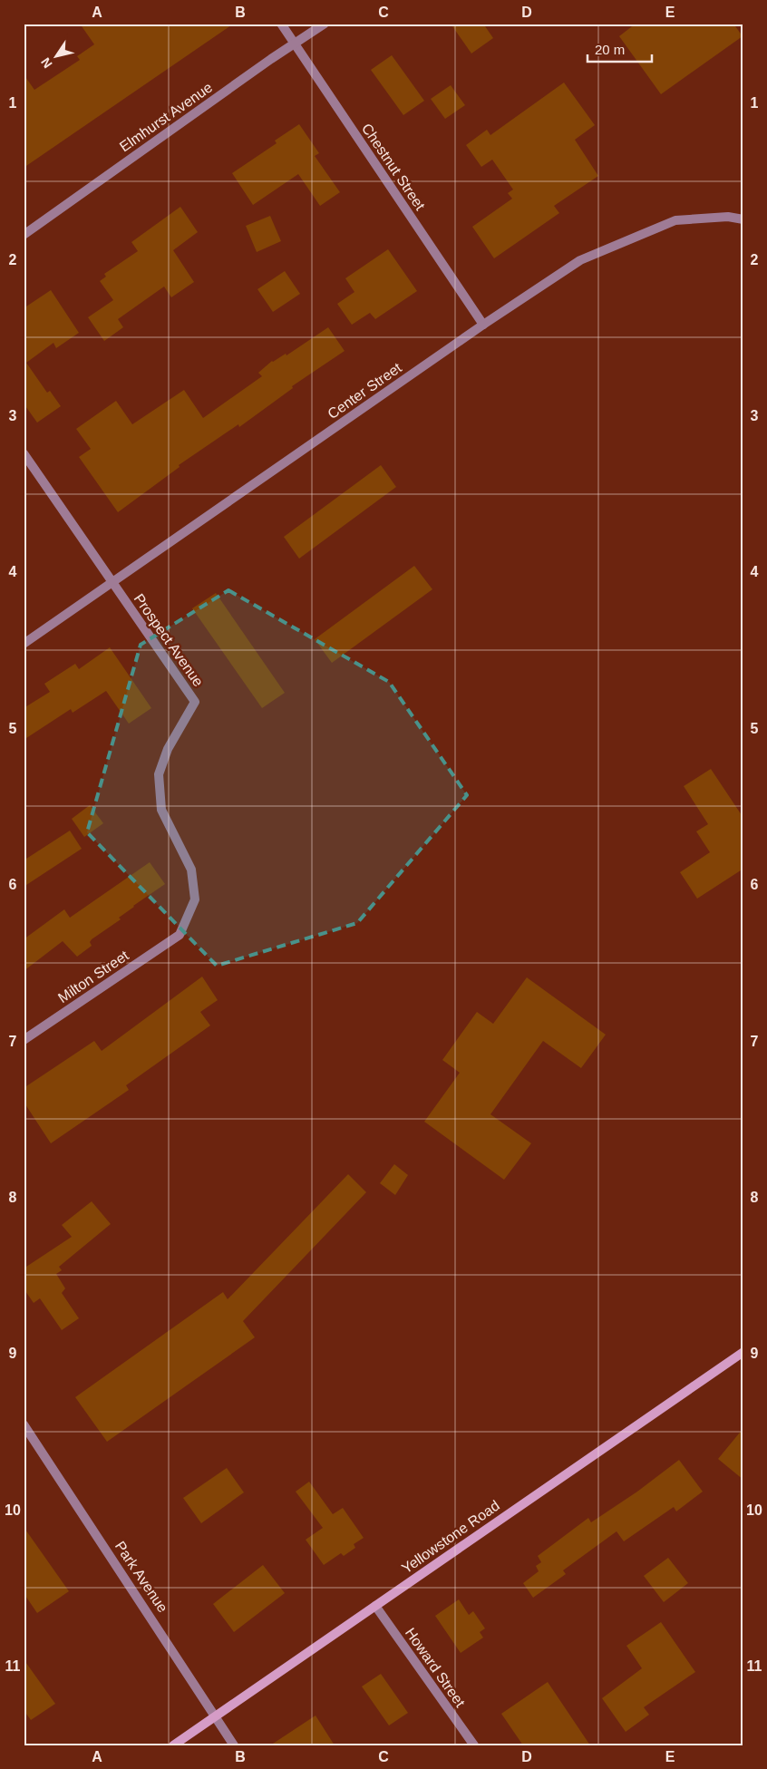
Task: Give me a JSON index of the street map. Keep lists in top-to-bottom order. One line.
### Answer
{"streets":{"street":["Elmhurst Avenue","Chestnut Street","Center Street","Prospect Avenue","Milton Street","Yellowstone Road","Park Avenue","Howard Street"]},"crossings":[["Elmhurst Avenue","Chestnut Street"],["Chestnut Street","Center Street"],["Center Street","Prospect Avenue"],["Prospect Avenue","Milton Street"],["Yellowstone Road","Park Avenue"],["Yellowstone Road","Howard Street"]],"scale_bar":"20 m","north":"bottom left","grid":{"columns":["A","B","C","D","E"],"rows":["1","2","3","4","5","6","7","8","9","10","11"]}}
